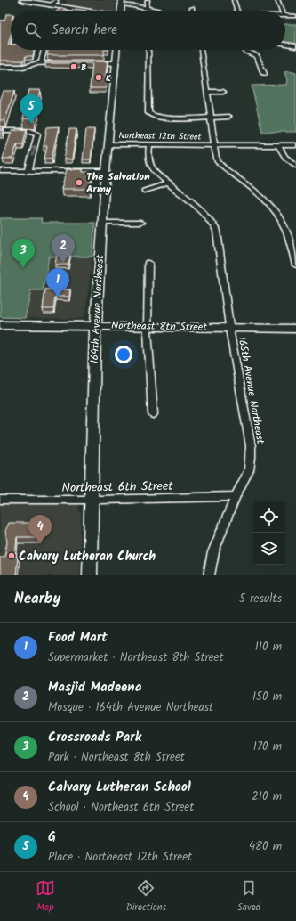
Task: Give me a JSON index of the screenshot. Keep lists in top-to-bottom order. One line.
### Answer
{"streets":{"street":["Northeast 12th Street","164th Avenue Northeast","Northeast 8th Street","165th Avenue Northeast","Northeast 6th Street"]},"crossings":[["Northeast 12th Street","164th Avenue Northeast"],["164th Avenue Northeast","Northeast 8th Street"],["164th Avenue Northeast","Northeast 6th Street"],["Northeast 8th Street","165th Avenue Northeast"],["165th Avenue Northeast","Northeast 6th Street"]],"places":["B","K","The Salvation Army","Calvary Lutheran Church"],"page":{"search":"Search here","pins":["5","2","3","1","4"],"heading":["Nearby","5 results"],"list":[{"mark":"1","name":"Food Mart","note":"Supermarket · Northeast 8th Street","value":"110 m"},{"mark":"2","name":"Masjid Madeena","note":"Mosque · 164th Avenue Northeast","value":"150 m"},{"mark":"3","name":"Crossroads Park","note":"Park · Northeast 8th Street","value":"170 m"},{"mark":"4","name":"Calvary Lutheran School","note":"School · Northeast 6th Street","value":"210 m"},{"mark":"5","name":"G","note":"Place · Northeast 12th Street","value":"480 m"}],"nav":["Map","Directions","Saved"]}}
